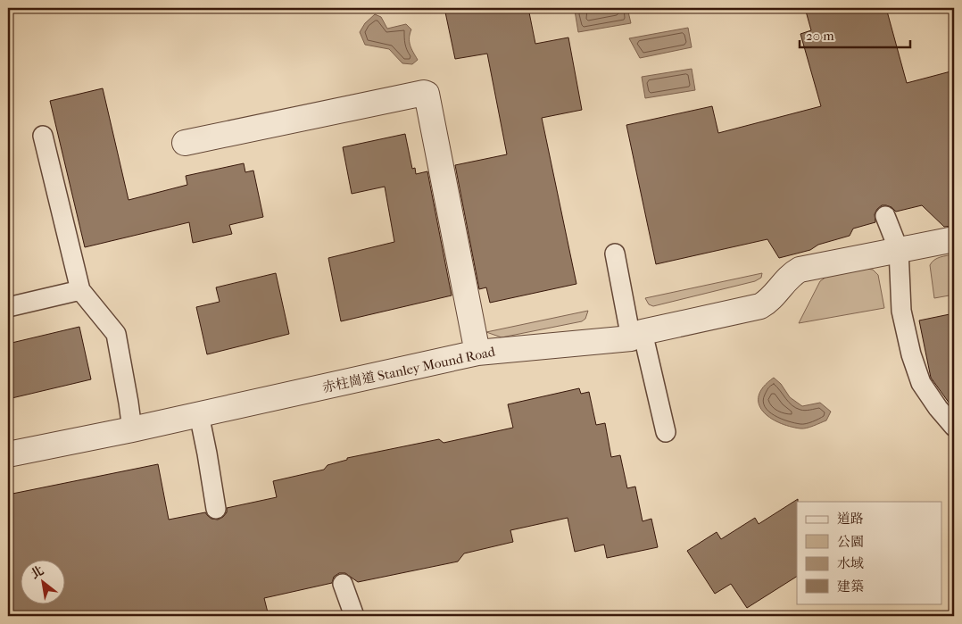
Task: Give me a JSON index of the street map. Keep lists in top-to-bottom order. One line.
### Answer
{"streets":{"street":["赤柱崗道 Stanley Mound Road"]},"legend":["道路","公園","水域","建築"],"scale_bar":"20 m","north":"top left"}
